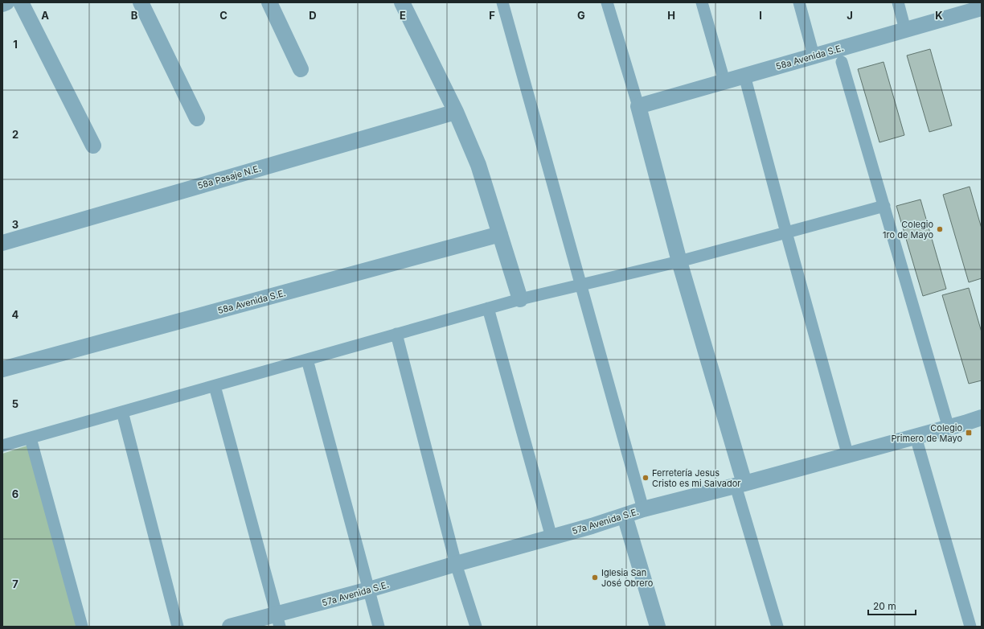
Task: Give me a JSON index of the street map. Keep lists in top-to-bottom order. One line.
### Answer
{"streets":{"street":["58a Avenida S.E.","58a Pasaje N.E.","57a Avenida S.E."]},"places":{"other":["Colegio 1ro de Mayo","Ferretería Jesus Cristo es mi Salvador","Iglesia San José Obrero"],"transit":["Colegio Primero de Mayo"]},"scale_bar":"20 m","grid":{"columns":["A","B","C","D","E","F","G","H","I","J","K"],"rows":["1","2","3","4","5","6","7"]}}
